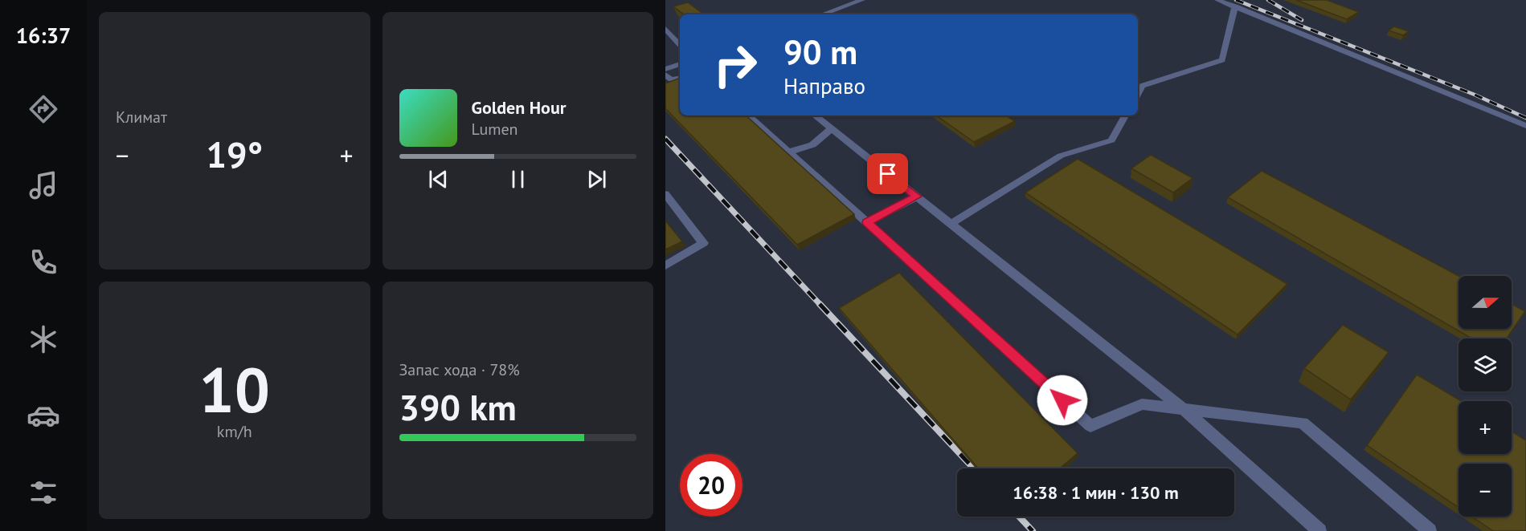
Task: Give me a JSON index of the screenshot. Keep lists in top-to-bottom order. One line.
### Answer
{"north":"right","page":{"tabs":"16:37","tile":["Климат",["10","km/h"],["Запас хода · 78%","390 km"]],"turn":["90 m","Направо"],"song":["Golden Hour","Lumen"],"heat":["−","19°","+"],"map_buttons":["+","−"],"limit":"20","trip":"16:38 · 1 мин · 130 m"}}
